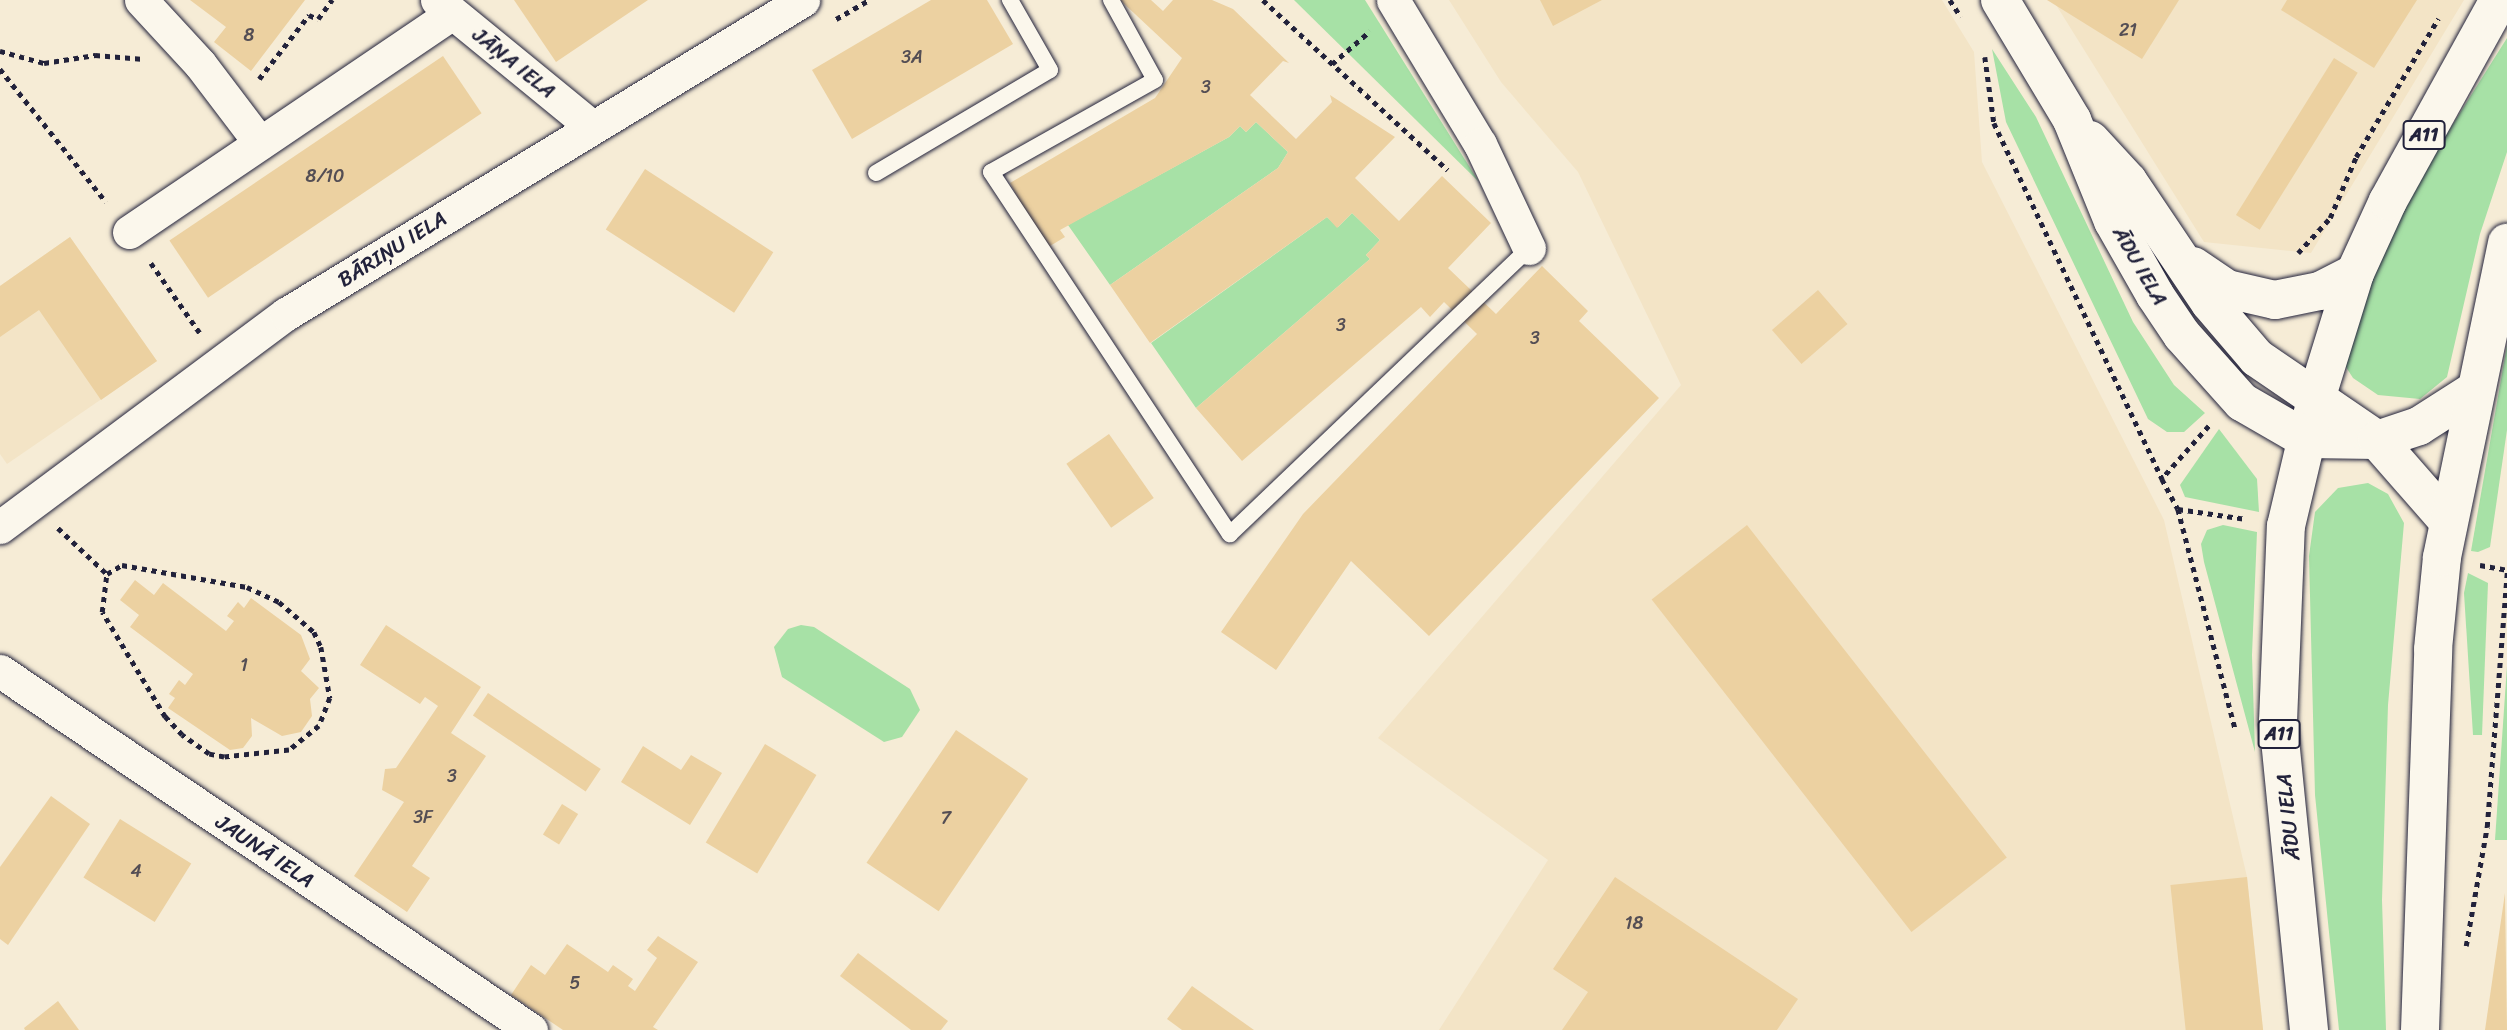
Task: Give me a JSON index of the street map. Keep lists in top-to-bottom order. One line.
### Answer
{"streets":{"main road":["A11","ĀDU IELA"],"street":["JĀŅA IELA","BĀRIŅU IELA","JAUNĀ IELA"]},"crossings":[["JĀŅA IELA","BĀRIŅU IELA"],["A11","ĀDU IELA"]],"house_numbers":["21","8","3A","3","8/10","3","3","1","3","3F","7","4","18","5"]}
